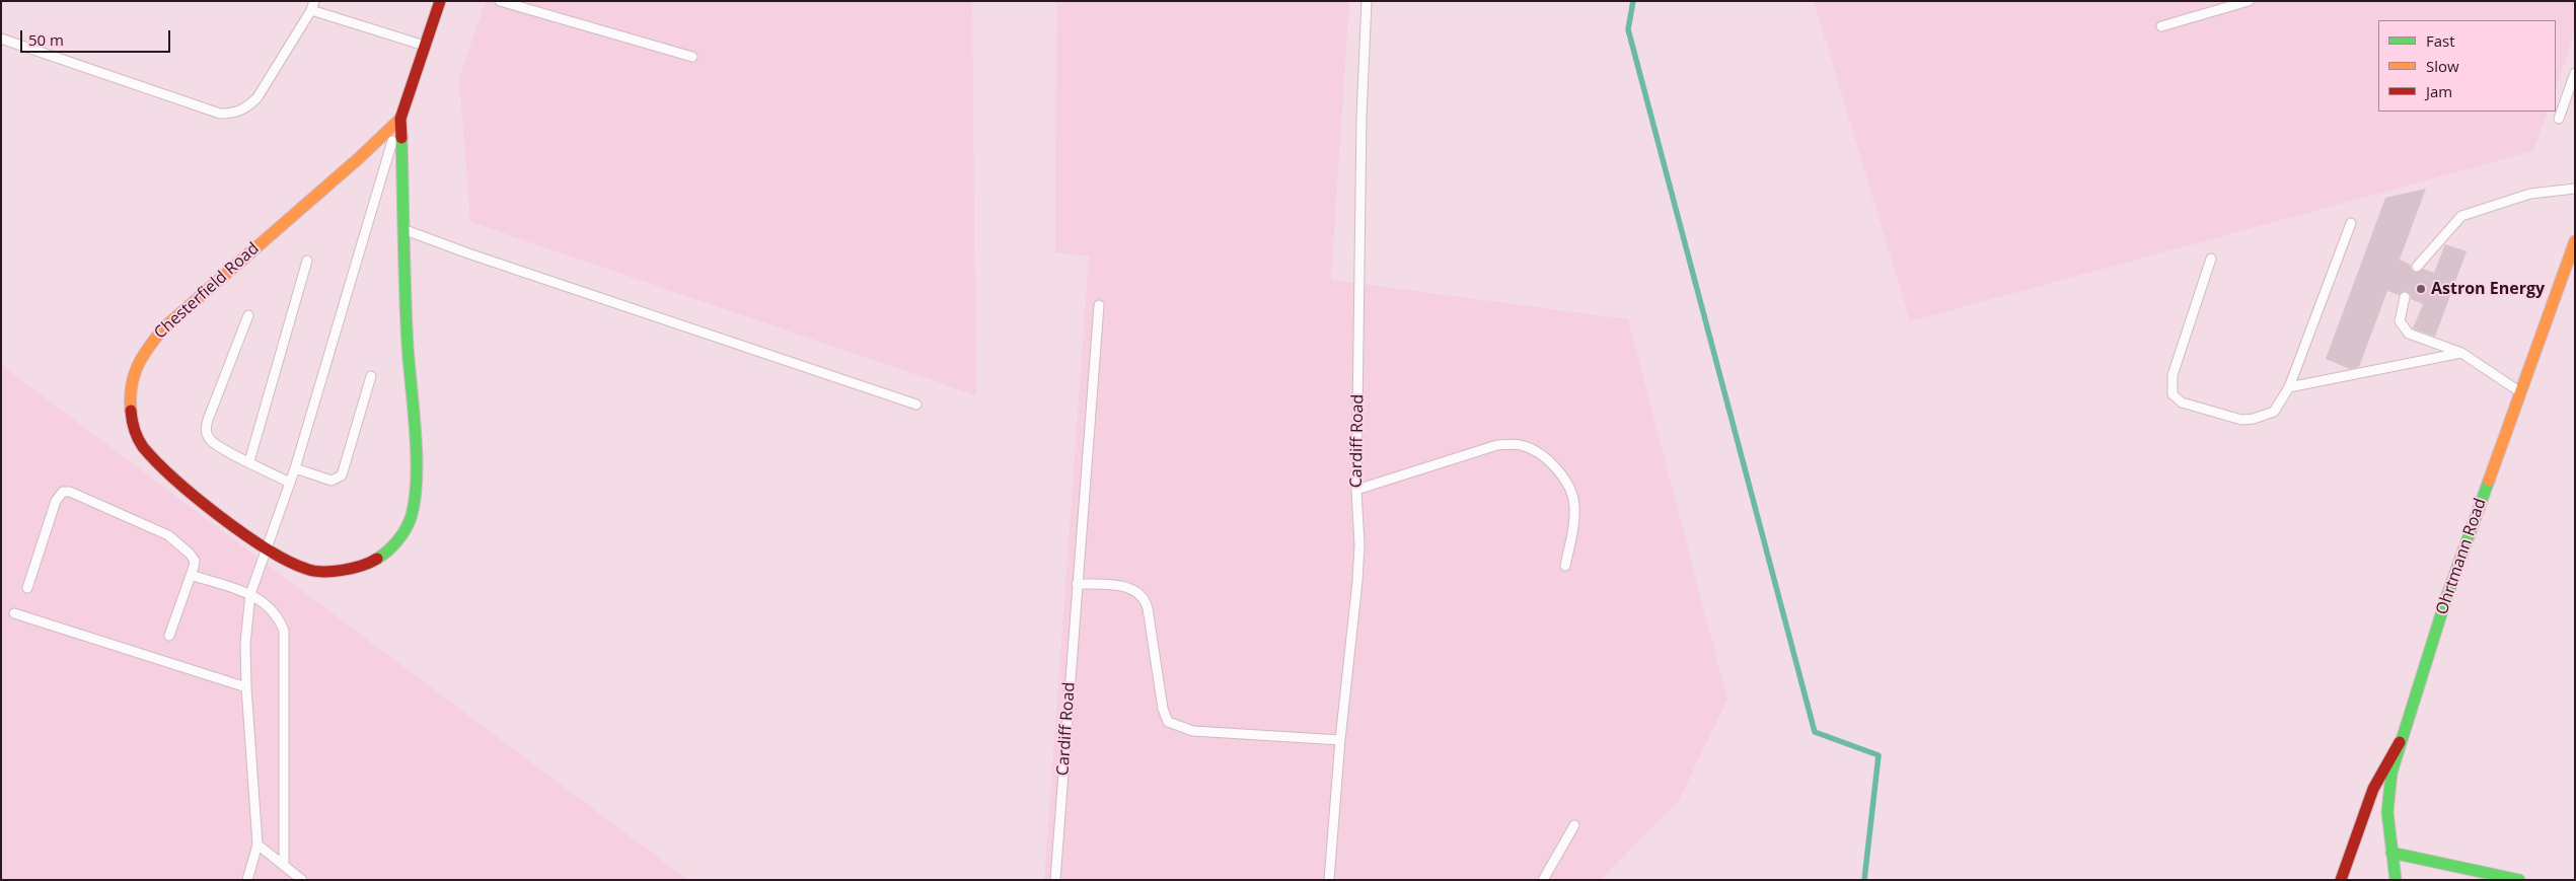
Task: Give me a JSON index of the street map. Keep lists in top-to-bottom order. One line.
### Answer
{"streets":{"street":["Chesterfield Road","Ohrtmann Road"],"lane":["Cardiff Road"]},"places":["Astron Energy"],"legend":["Fast","Slow","Jam"],"scale_bar":"50 m"}
